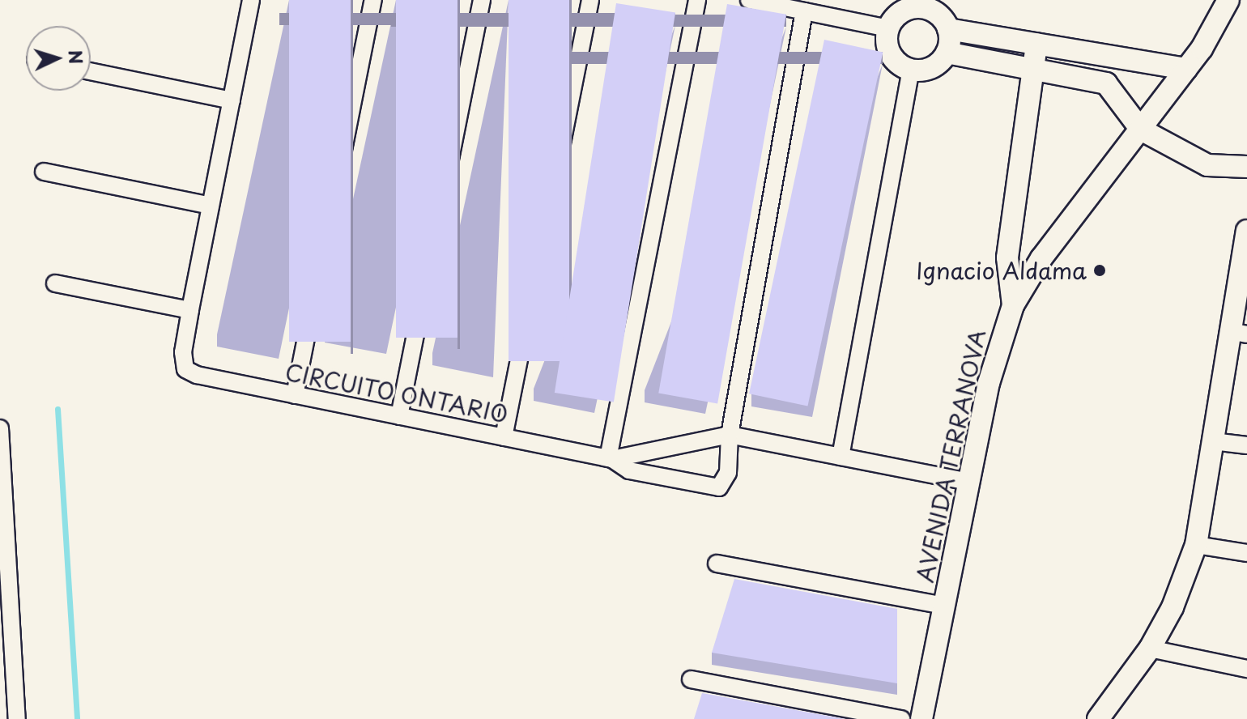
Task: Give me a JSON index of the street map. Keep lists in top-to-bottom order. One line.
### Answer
{"streets":{"street":["CIRCUITO ONTARIO","AVENIDA TERRANOVA"]},"crossings":[["CIRCUITO ONTARIO","AVENIDA TERRANOVA"]],"places":["Ignacio Aldama"],"north":"right"}
